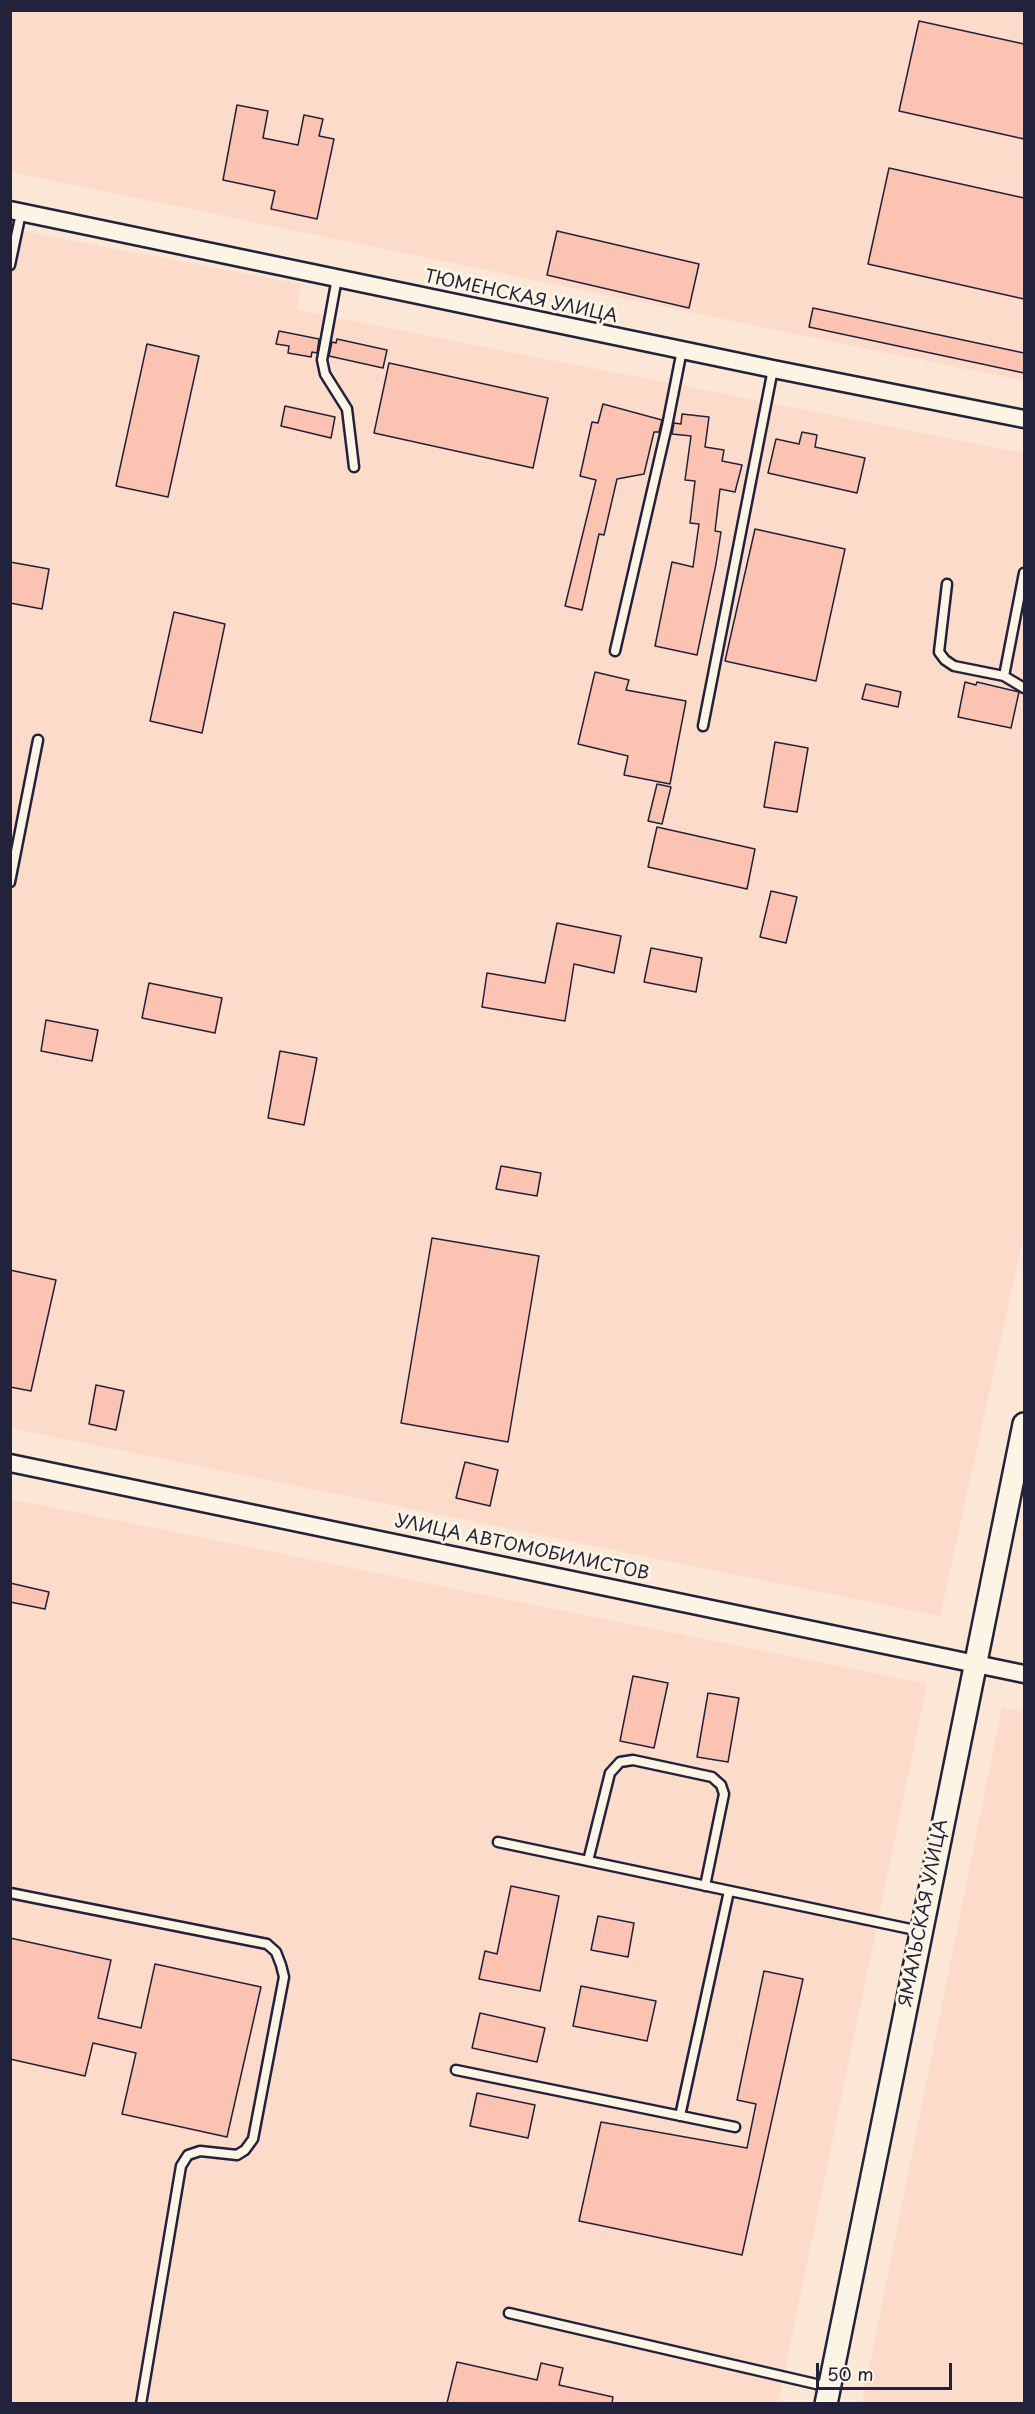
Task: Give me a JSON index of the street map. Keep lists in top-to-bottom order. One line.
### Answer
{"streets":{"street":["ТЮМЕНСКАЯ УЛИЦА","УЛИЦА АВТОМОБИЛИСТОВ","ЯМАЛЬСКАЯ УЛИЦА"]},"crossings":[["УЛИЦА АВТОМОБИЛИСТОВ","ЯМАЛЬСКАЯ УЛИЦА"]],"scale_bar":"50 m"}
